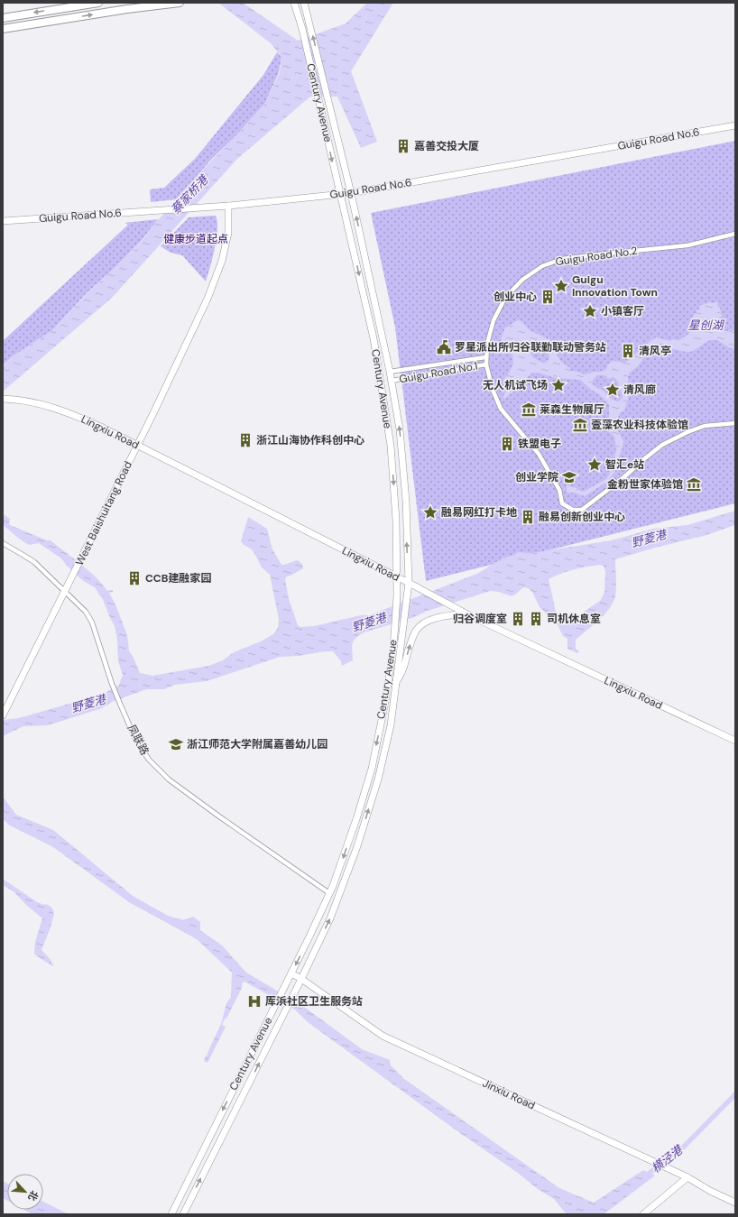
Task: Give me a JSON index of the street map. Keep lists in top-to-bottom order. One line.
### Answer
{"streets":{"street":["Century Avenue","Guigu Road No.6","Guigu Road No.2","Guigu Road No.1","Lingxiu Road","West Baishuitang Road","凤联路","Jinxiu Road"]},"crossings":[["Century Avenue","Guigu Road No.6"],["Century Avenue","Guigu Road No.1"],["Century Avenue","Lingxiu Road"],["Century Avenue","凤联路"],["Century Avenue","Jinxiu Road"],["Guigu Road No.6","West Baishuitang Road"],["Guigu Road No.2","Guigu Road No.1"],["Lingxiu Road","West Baishuitang Road"],["West Baishuitang Road","凤联路"]],"water":["蔡家桥港","星创湖","野菱港","横泾港"],"parks":["健康步道起点"],"places":{"building":["嘉善交投大厦","创业中心","清风亭","浙江山海协作科创中心","铁盟电子","融易创新创业中心","CCB建融家园","归谷调度室","司机休息室"],"place":["Guigu Innovation Town","小镇客厅","无人机试飞场","清风廊","智汇e站","融易网红打卡地"],"public building":["罗星派出所归谷联勤联动警务站"],"museum":["莱森生物展厅","壹藻农业科技体验馆","金粉世家体验馆"],"school or university":["创业学院","浙江师范大学附属嘉善幼儿园"],"hospital":["厍浜社区卫生服务站"]},"north":"bottom right"}
